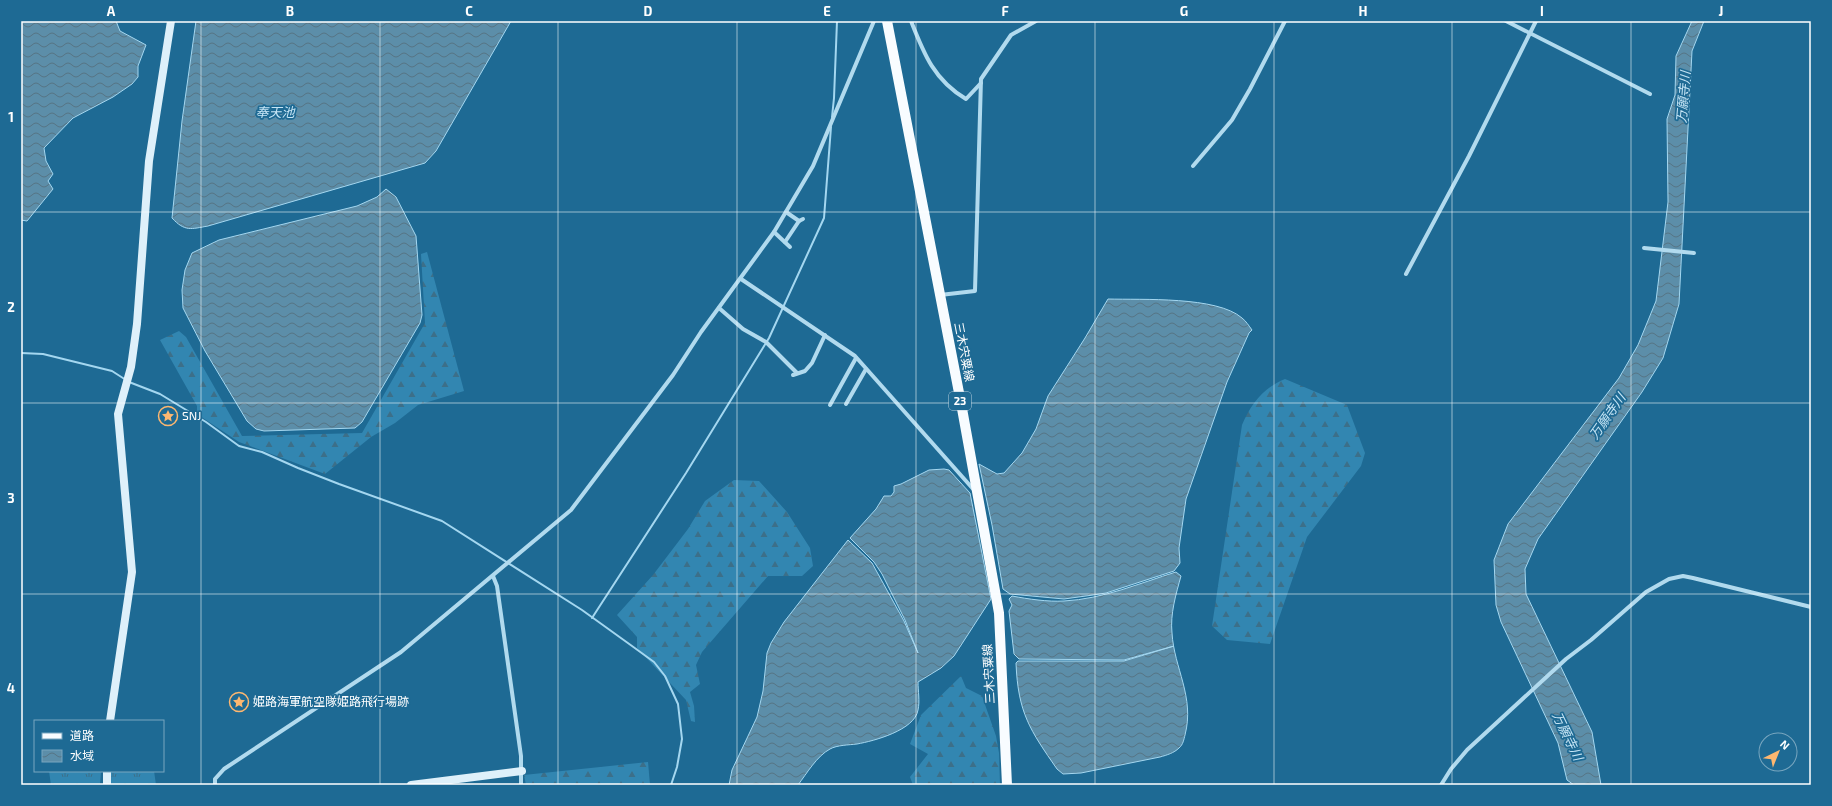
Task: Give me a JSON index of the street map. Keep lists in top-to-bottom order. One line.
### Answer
{"streets":{"main road":["三木宍粟線","23"]},"water":["万願寺川","奉天池"],"places":{"place":["SNJ","姫路海軍航空隊姫路飛行場跡"]},"legend":["道路","水域"],"north":"top right","grid":{"columns":["A","B","C","D","E","F","G","H","I","J"],"rows":["1","2","3","4"]}}
